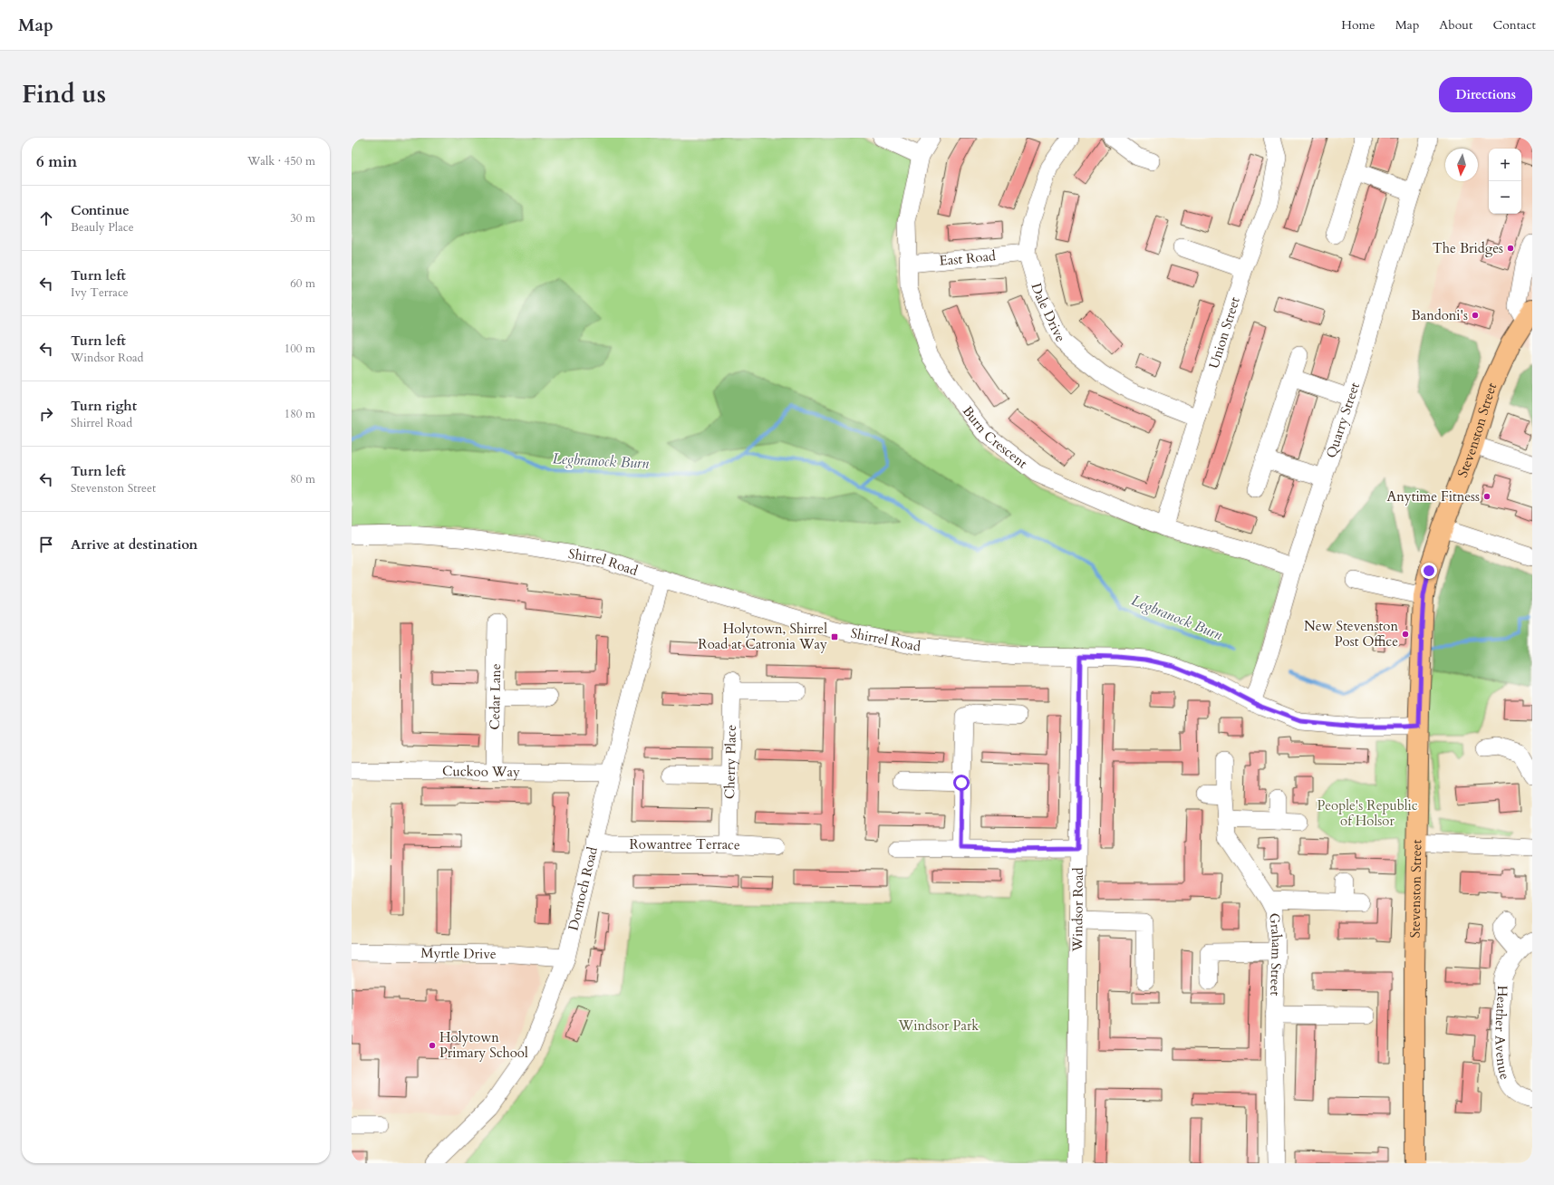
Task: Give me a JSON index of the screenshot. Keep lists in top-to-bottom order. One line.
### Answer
{"streets":{"main road":["Stevenston Street"],"street":["East Road","Dale Drive","Union Street","Quarry Street","Burn Crescent","Shirrel Road","Cedar Lane","Cherry Place","Cuckoo Way","Rowantree Terrace","Dornoch Road","Windsor Road","Myrtle Drive","Graham Street","Heather Avenue"]},"crossings":[["East Road","Dale Drive"],["East Road","Burn Crescent"],["Dale Drive","Union Street"],["Union Street","Burn Crescent"],["Quarry Street","Burn Crescent"],["Quarry Street","Shirrel Road"],["Stevenston Street","Shirrel Road"],["Shirrel Road","Dornoch Road"],["Shirrel Road","Windsor Road"],["Cedar Lane","Cuckoo Way"],["Cherry Place","Rowantree Terrace"],["Cuckoo Way","Dornoch Road"],["Rowantree Terrace","Dornoch Road"],["Dornoch Road","Myrtle Drive"]],"water":["Legbranock Burn"],"parks":["People's Republic of Holsor","Windsor Park"],"places":{"other":["The Bridges","Bandoni's","Anytime Fitness","New Stevenston Post Office","Holytown Primary School"],"transit":["Holytown, Shirrel Road at Catronia Way"]},"north":"bottom","page":{"header":"Map","nav":["Home","Map","About","Contact"],"title":"Find us","buttons":"Directions","heading":["6 min","Walk · 450 m"],"map_buttons":["+","−"],"list":[["Continue","Beauly Place","30 m"],["Turn left","Ivy Terrace","60 m"],["Turn left","Windsor Road","100 m"],["Turn right","Shirrel Road","180 m"],["Turn left","Stevenston Street","80 m"],"Arrive at destination"]}}
